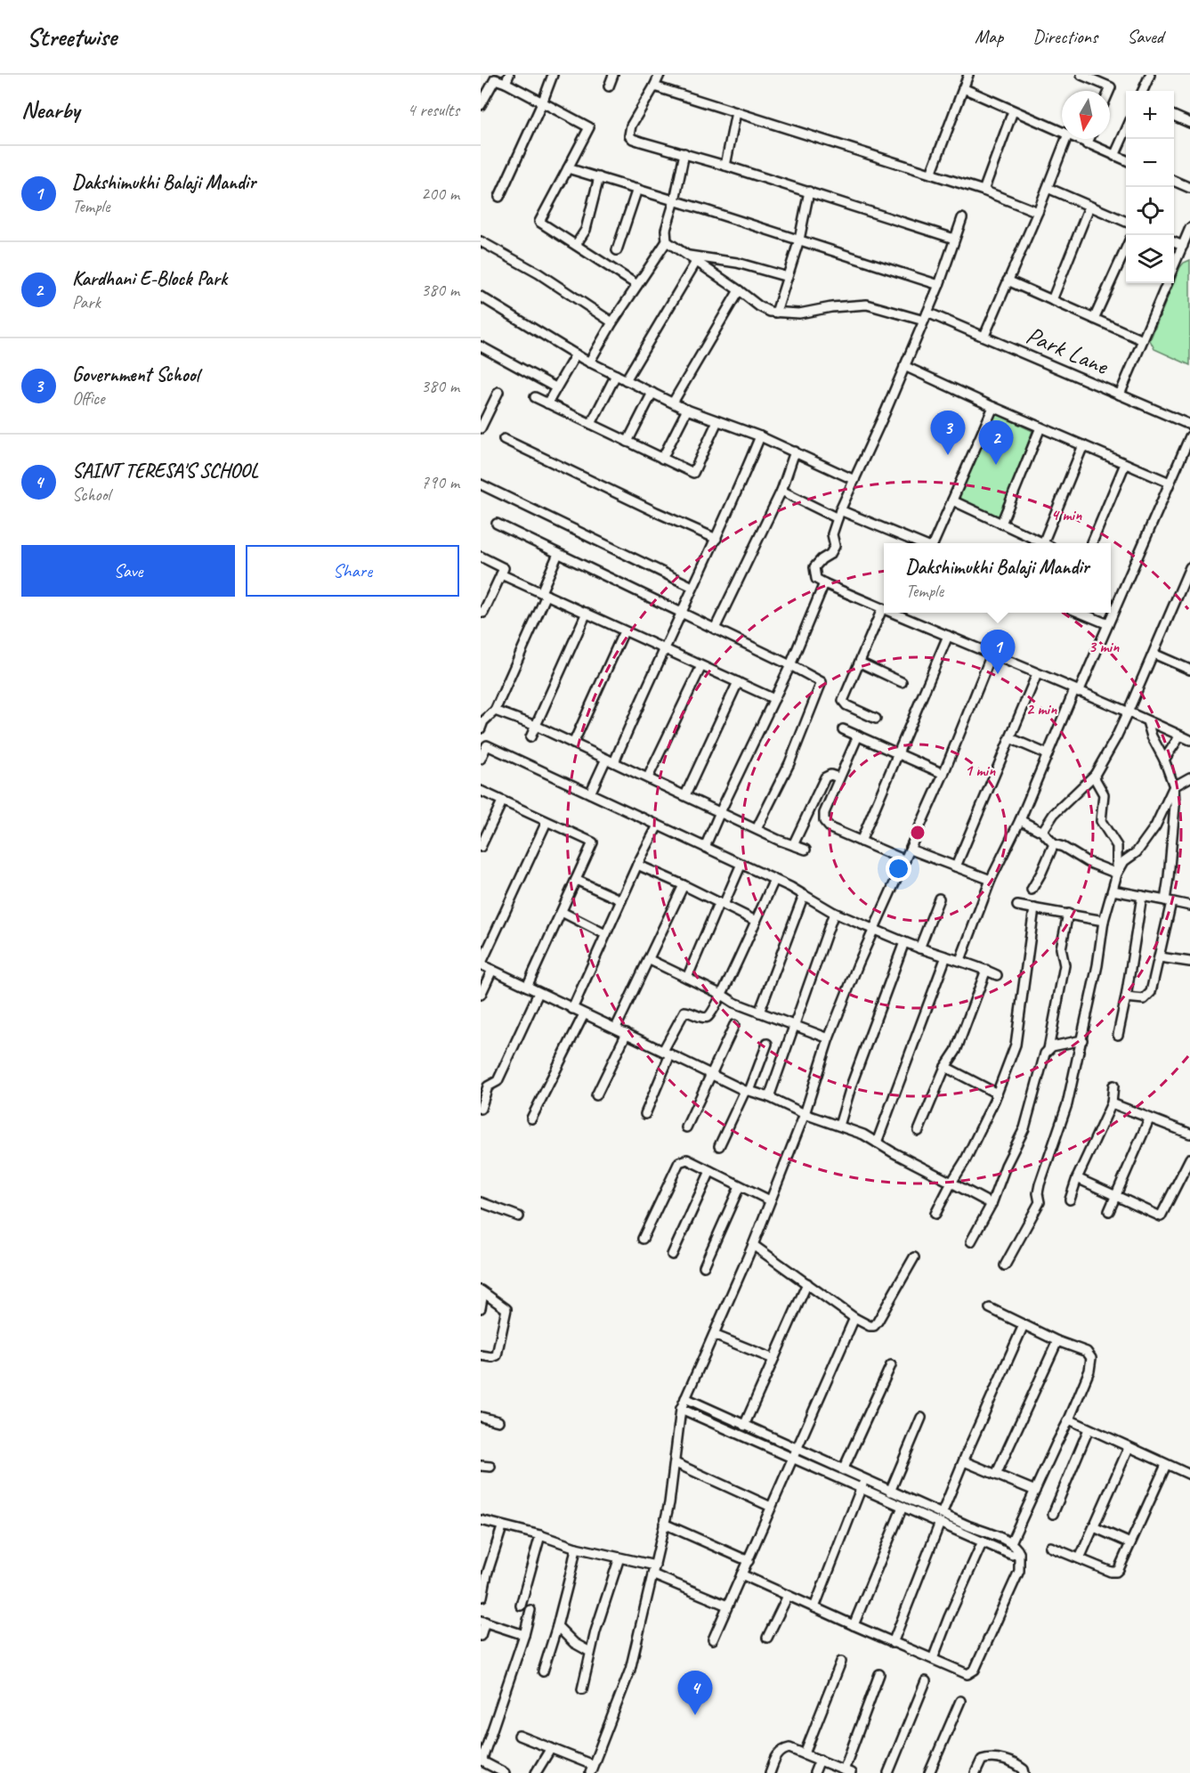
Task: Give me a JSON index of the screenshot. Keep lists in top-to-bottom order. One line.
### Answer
{"streets":{"street":["Park Lane"]},"north":"bottom","page":{"header":"Streetwise","nav":["Map","Directions","Saved"],"heading":["Nearby","4 results"],"map_buttons":["+","−"],"list":[{"mark":"1","name":"Dakshimukhi Balaji Mandir","note":"Temple","value":"200 m"},{"mark":"2","name":"Kardhani E-Block Park","note":"Park","value":"380 m"},{"mark":"3","name":"Government School","note":"Office","value":"380 m"},{"mark":"4","name":"SAINT TERESA'S SCHOOL","note":"School","value":"790 m"}],"pins":["3","2","1","4"],"buttons":["Save","Share"],"popup":["Dakshimukhi Balaji Mandir","Temple"]},"rings":["4 min","3 min","2 min","1 min"]}
